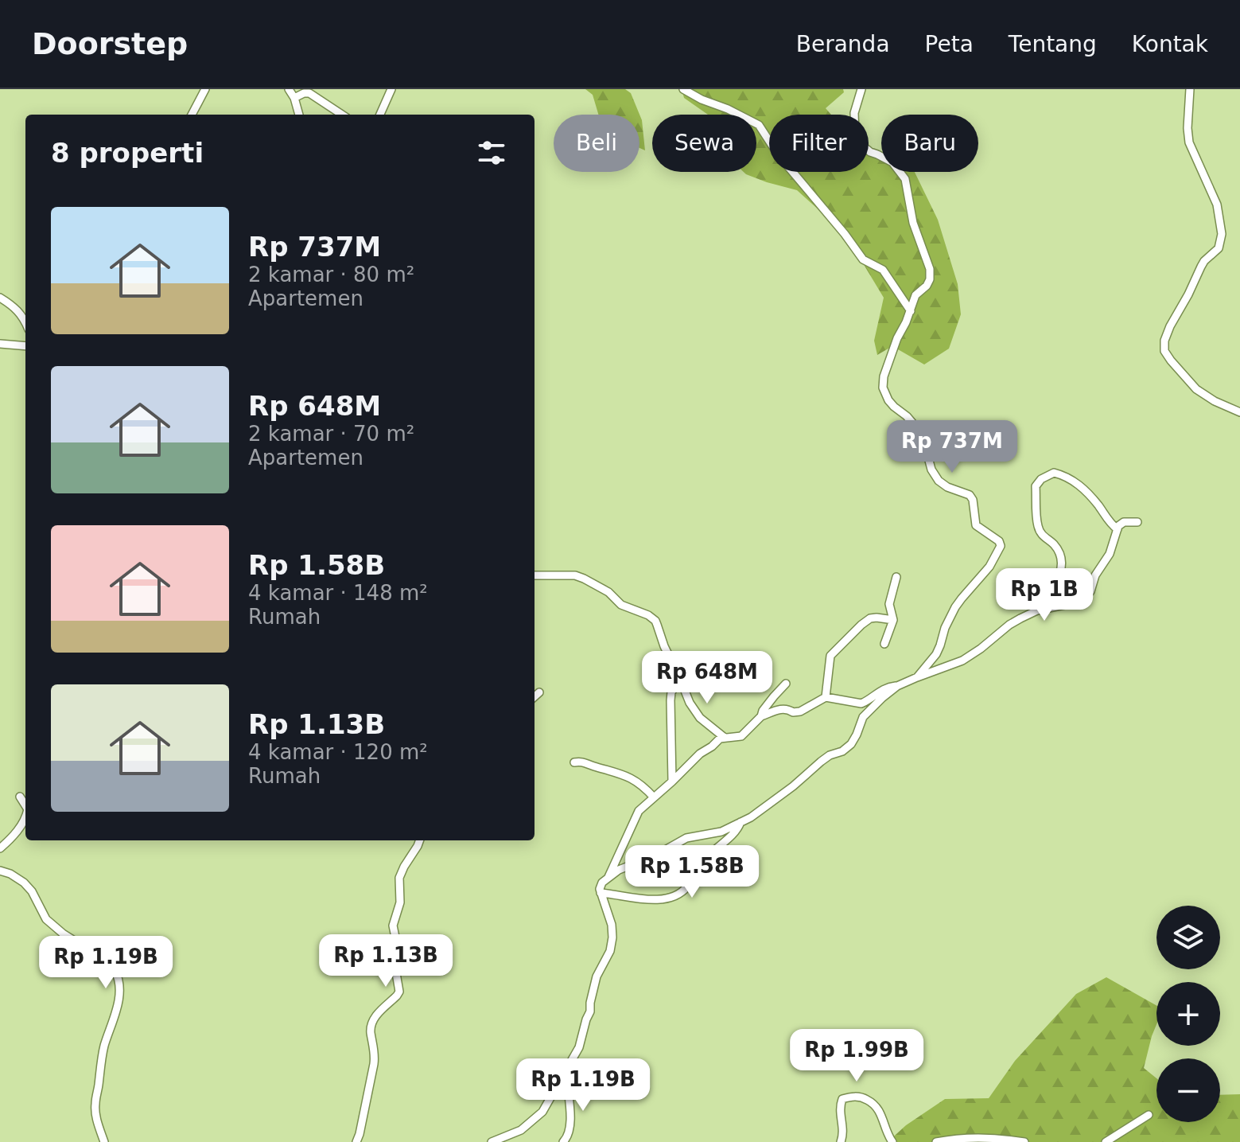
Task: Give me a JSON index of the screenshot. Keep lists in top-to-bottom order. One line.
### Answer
{"page":{"header":"Doorstep","nav":["Beranda","Peta","Tentang","Kontak"],"chip":["Beli","Sewa","Filter","Baru"],"heading":"8 properti","list":[{"name":"Rp 737M","note":"2 kamar · 80 m² · Apartemen"},{"name":"Rp 648M","note":"2 kamar · 70 m² · Apartemen"},{"name":"Rp 1.58B","note":"4 kamar · 148 m² · Rumah"},{"name":"Rp 1.13B","note":"4 kamar · 120 m² · Rumah"}],"price":["Rp 737M","Rp 1B","Rp 648M","Rp 1.58B","Rp 1.13B","Rp 1.19B","Rp 1.99B","Rp 1.19B"],"map_buttons":["+","−"]}}
